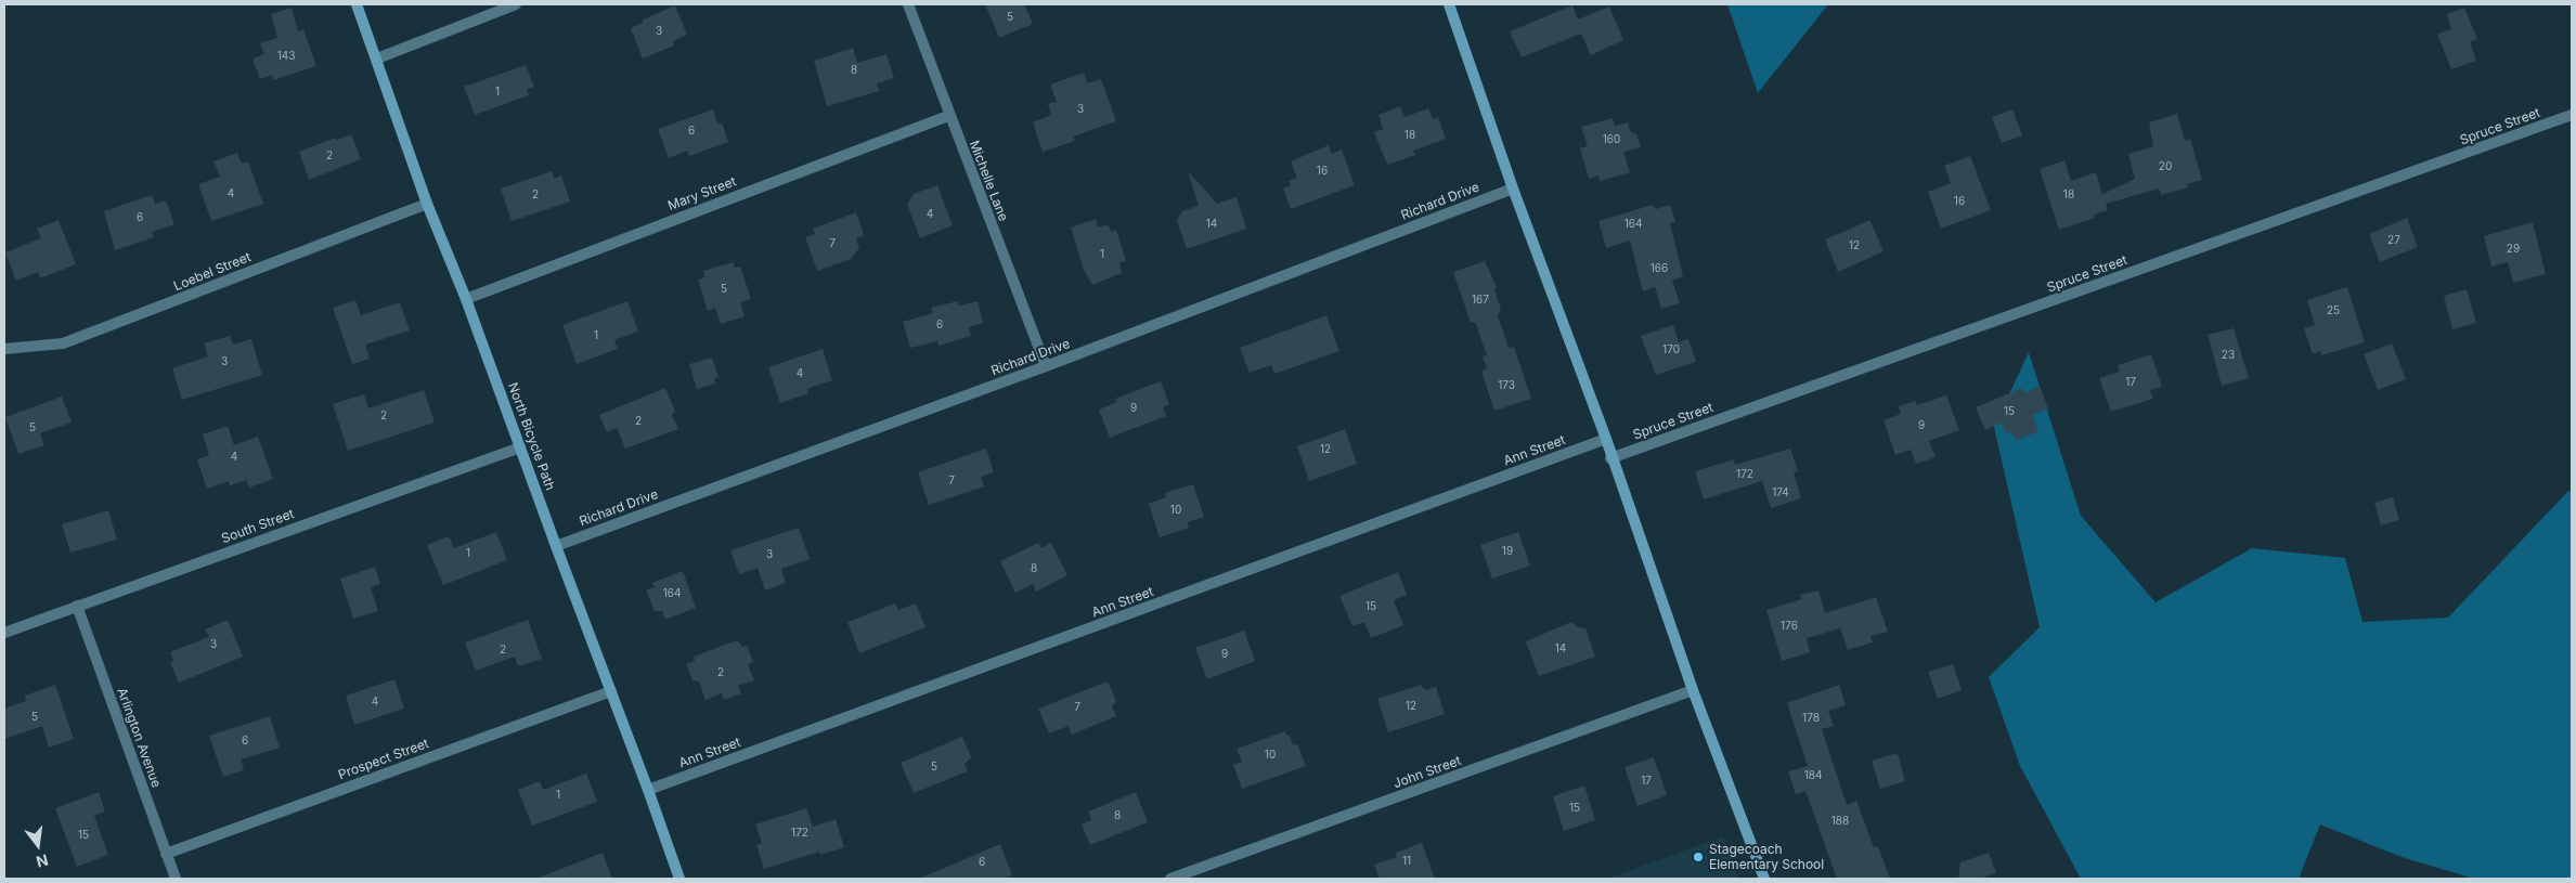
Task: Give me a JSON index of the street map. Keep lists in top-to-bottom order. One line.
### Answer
{"streets":{"street":["Spruce Street","Michelle Lane","Mary Street","Richard Drive","Loebel Street","North Bicycle Path","Ann Street","South Street","Arlington Avenue","Prospect Street","John Street"]},"crossings":[["Michelle Lane","Mary Street"],["Michelle Lane","Richard Drive"],["Mary Street","North Bicycle Path"],["Richard Drive","North Bicycle Path"],["Loebel Street","North Bicycle Path"],["North Bicycle Path","Ann Street"],["North Bicycle Path","South Street"],["North Bicycle Path","Prospect Street"],["South Street","Arlington Avenue"],["Arlington Avenue","Prospect Street"]],"places":["Stagecoach Elementary School"],"house_numbers":["5","3","143","8","1","3","6","18","160","2","20","16","4","2","18","16","4","6","14","164","27","7","12","29","1","166","5","167","25","6","1","170","23","3","4","17","173","9","15","2","2","9","5","12","4","172","7","174","10","19","1","3","8","164","15","176","3","14","2","9","2","4","12","7","5","178","6","10","5","184","17","1","15","8","188","172","15","11","6"],"north":"bottom"}
